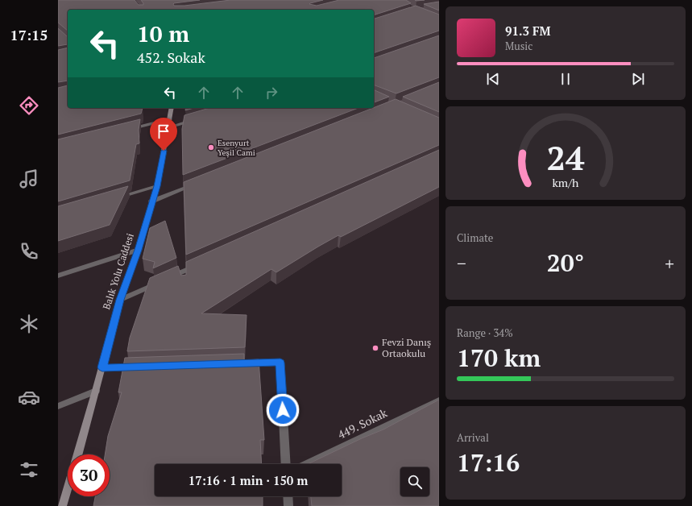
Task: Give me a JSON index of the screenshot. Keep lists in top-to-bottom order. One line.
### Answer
{"streets":{"main road":["Balık Yolu Caddesi"],"street":["449. Sokak"]},"places":["Esenyurt Yeşil Cami","Fevzi Danış Ortaokulu"],"page":{"tabs":"17:15","turn":["10 m","452. Sokak"],"song":["91.3 FM","Music"],"tile":["Climate",["Range · 34%","170 km"],["Arrival","17:16"]],"heat":["−","20°","+"],"limit":"30","trip":"17:16 · 1 min · 150 m","gauge":["24","km/h"]}}
